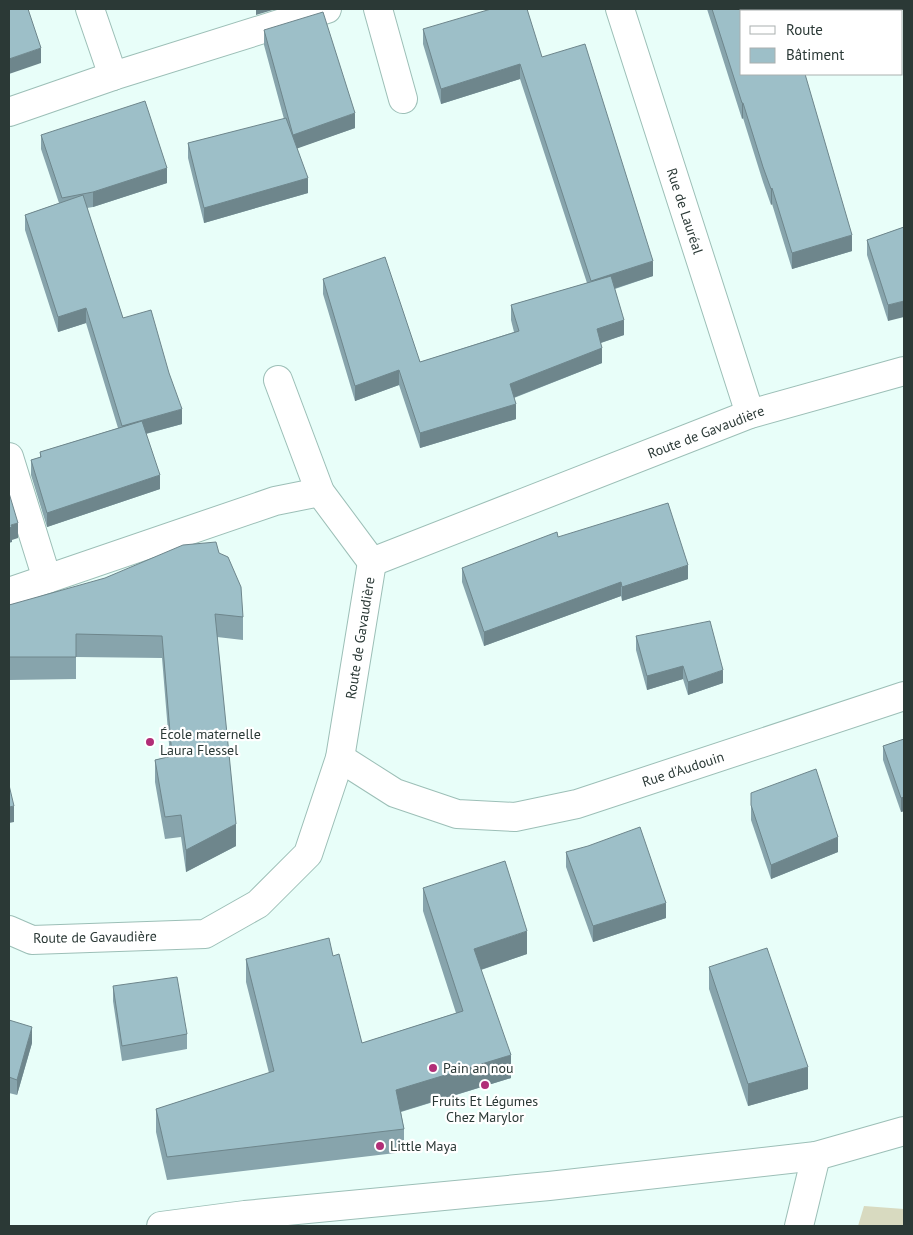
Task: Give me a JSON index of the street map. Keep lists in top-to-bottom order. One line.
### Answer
{"streets":{"street":["Rue de Lauréal","Route de Gavaudière","Rue d'Audouin"]},"crossings":[["Rue de Lauréal","Route de Gavaudière"],["Route de Gavaudière","Rue d'Audouin"]],"places":["École maternelle Laura Flessel","Pain an nou","Fruits Et Légumes Chez Marylor","Little Maya"],"legend":["Route","Bâtiment"]}
